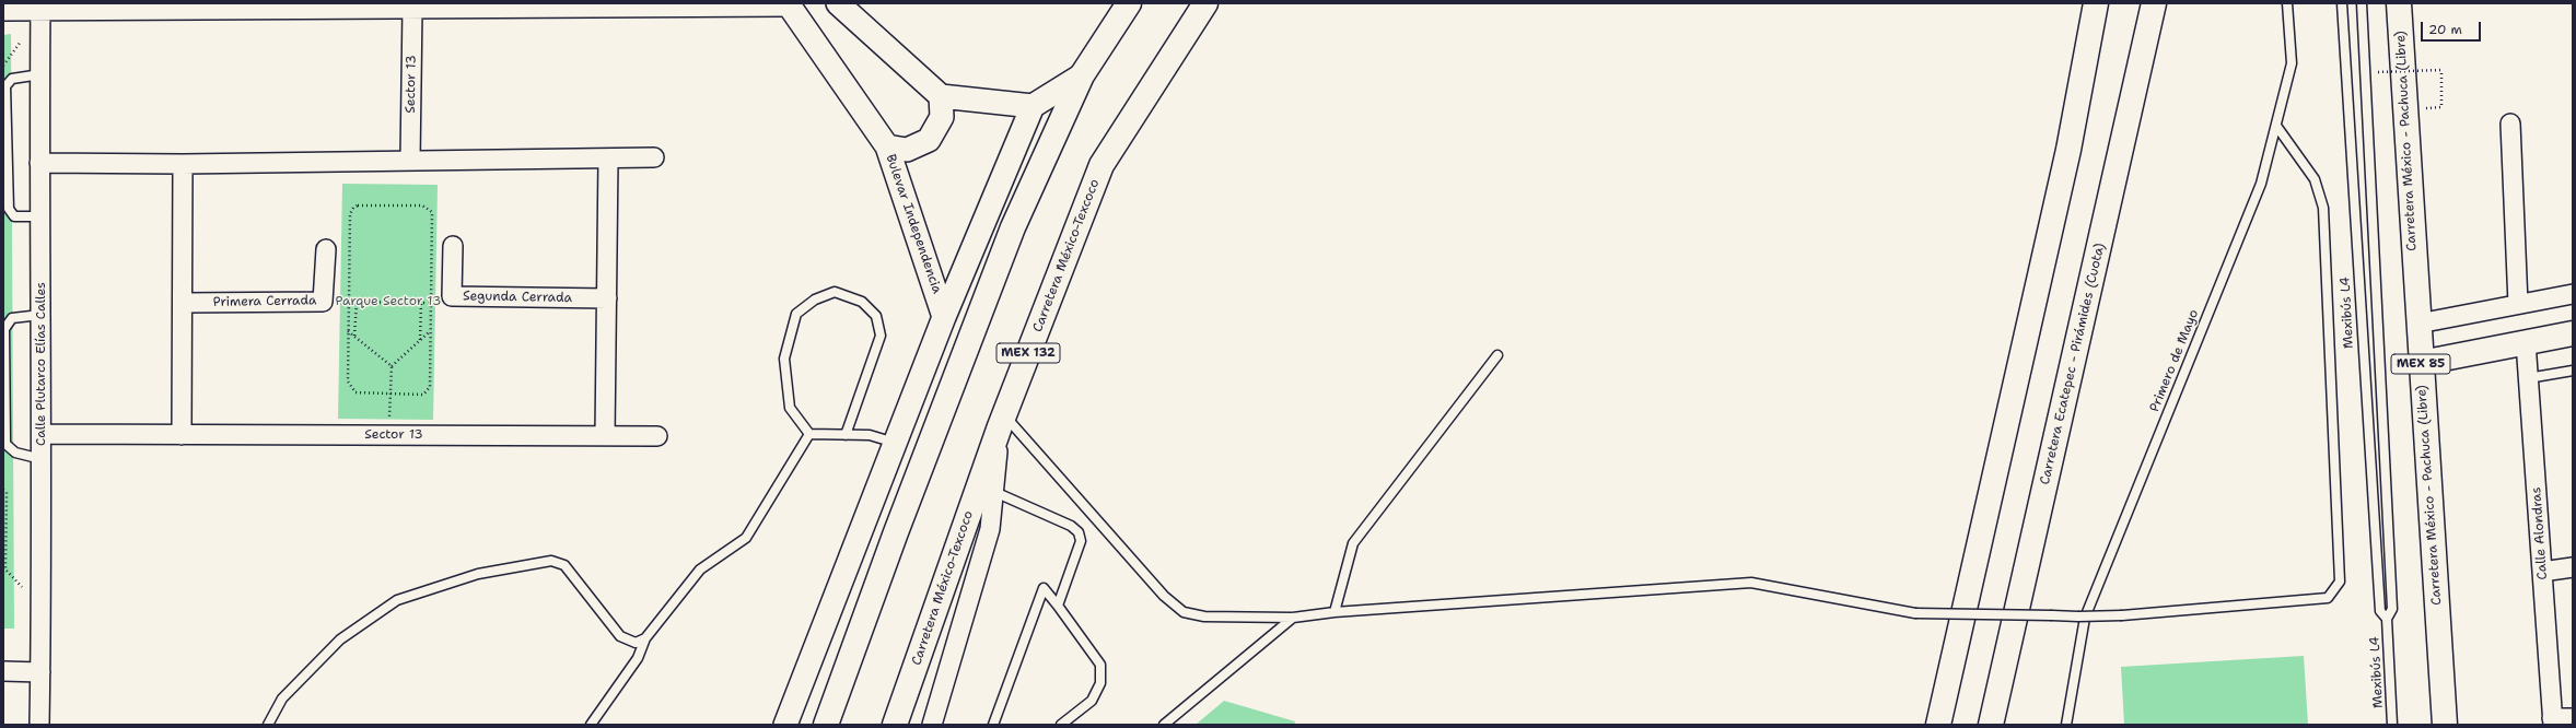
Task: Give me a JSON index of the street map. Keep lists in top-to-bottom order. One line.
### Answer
{"streets":{"main road":["Carretera México - Pachuca (Libre)","Carretera México-Texcoco","MEX 132","Carretera Ecatepec - Pirámides (Cuota)","MEX 85"],"street":["Sector 13","Bulevar Independencia","Segunda Cerrada","Primera Cerrada","Calle Plutarco Elías Calles","Calle Alondras"],"lane":["Mexibús L4","Primero de Mayo"]},"crossings":[["Sector 13","Calle Plutarco Elías Calles"]],"parks":["Parque Sector 13"],"scale_bar":"20 m"}
